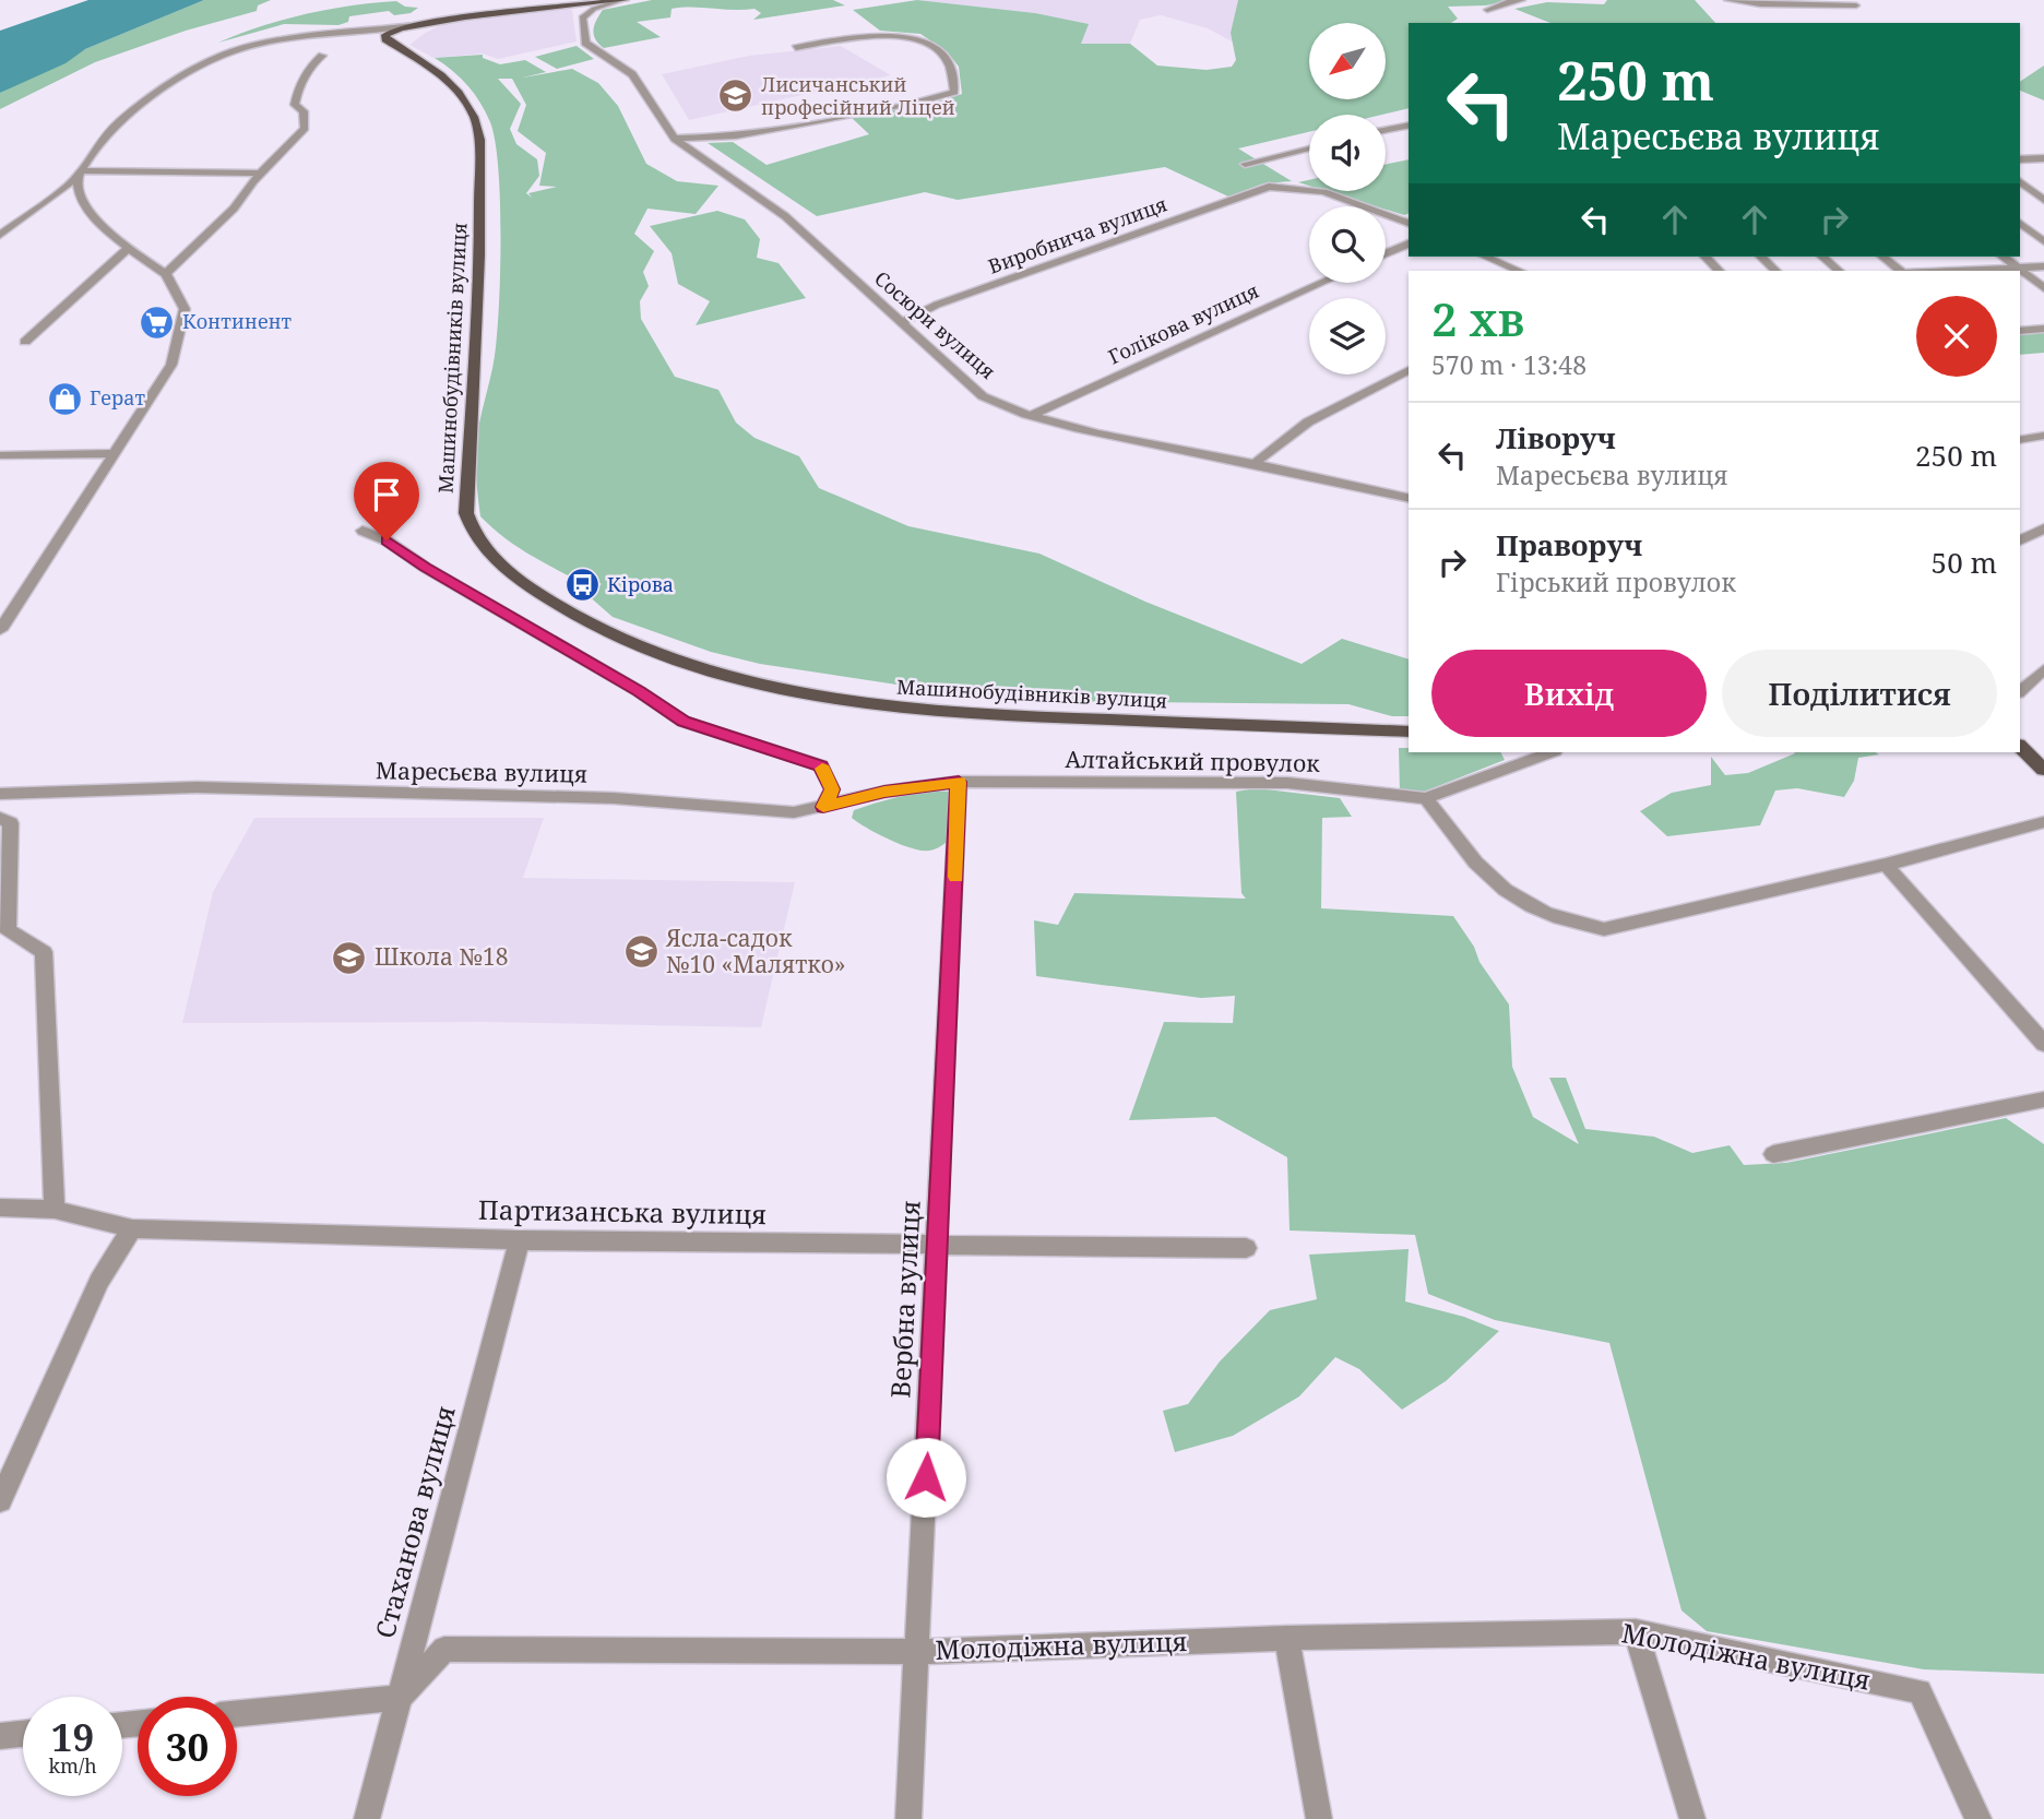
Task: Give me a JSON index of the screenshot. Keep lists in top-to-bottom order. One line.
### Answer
{"streets":{"main road":["Машинобудівників вулиця"],"street":["Виробнича вулиця","Голікова вулиця","Сосюри вулиця","Алтайський провулок","Маресьєва вулиця","Партизанська вулиця","Вербна вулиця","Стаханова вулиця","Молодіжна вулиця"]},"crossings":[["Виробнича вулиця","Сосюри вулиця"],["Голікова вулиця","Сосюри вулиця"],["Сосюри вулиця","Машинобудівників вулиця"],["Алтайський провулок","Маресьєва вулиця"],["Алтайський провулок","Вербна вулиця"],["Маресьєва вулиця","Вербна вулиця"],["Партизанська вулиця","Вербна вулиця"],["Партизанська вулиця","Стаханова вулиця"],["Вербна вулиця","Молодіжна вулиця"],["Стаханова вулиця","Молодіжна вулиця"]],"places":{"school or university":["Лисичанський професійний Ліцей","Ясла-садок №10 «Малятко»","Школа №18"],"supermarket":["Континент"],"shop":["Герат"],"bus stop":["Кірова"]},"north":"bottom left","page":{"turn":["250 m","Маресьєва вулиця"],"heading":["2 хв","570 m · 13:48"],"list":[{"name":"Ліворуч","note":"Маресьєва вулиця","value":"250 m"},{"name":"Праворуч","note":"Гірський провулок","value":"50 m"}],"buttons":["Вихід","Поділитися"],"speed":"19 km/h","limit":"30"}}
